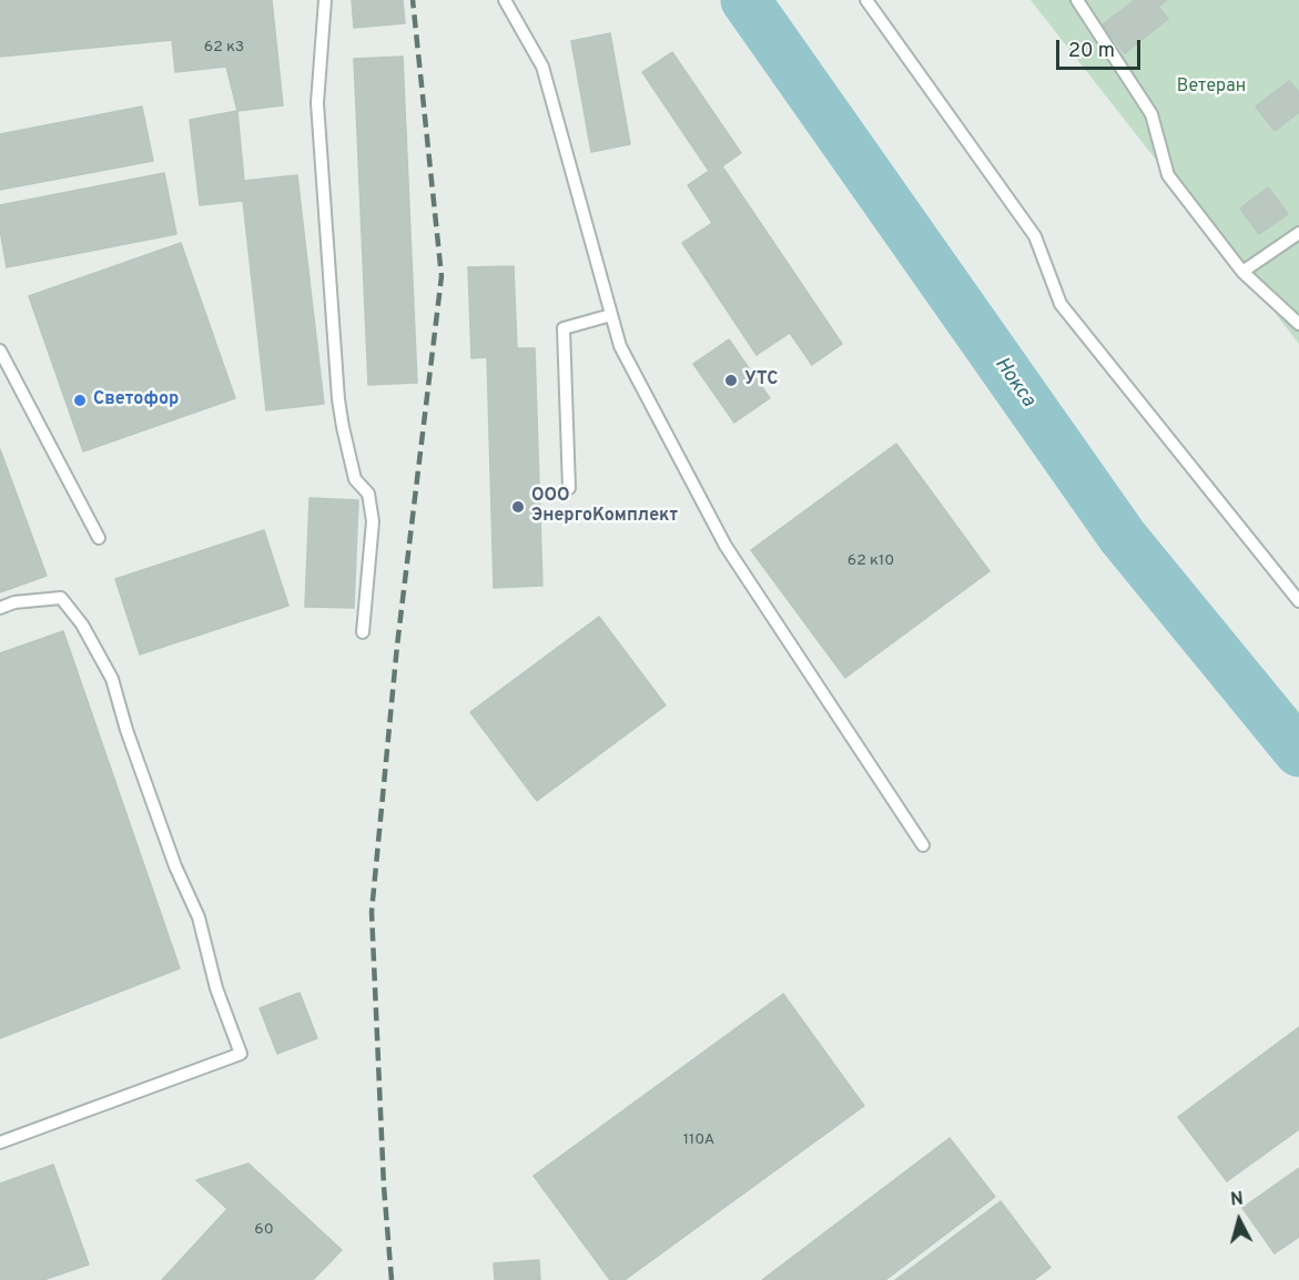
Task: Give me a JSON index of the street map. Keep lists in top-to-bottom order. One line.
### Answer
{"water":["Нокса"],"parks":["Ветеран"],"places":["УТС","Светофор","ООО ЭнергоКомплект"],"house_numbers":["62 к3","62 к10","110А","60"],"scale_bar":"20 m","north":"top"}
